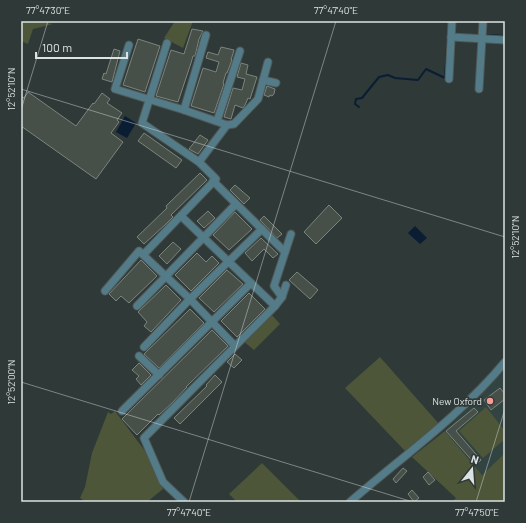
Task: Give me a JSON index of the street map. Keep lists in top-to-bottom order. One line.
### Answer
{"places":["New Oxford"],"scale_bar":"100 m","north":"top","coordinates":["77°47'30\"E","77°47'40\"E","12°52'10\"N","12°52'00\"N","77°47'50\"E"]}
